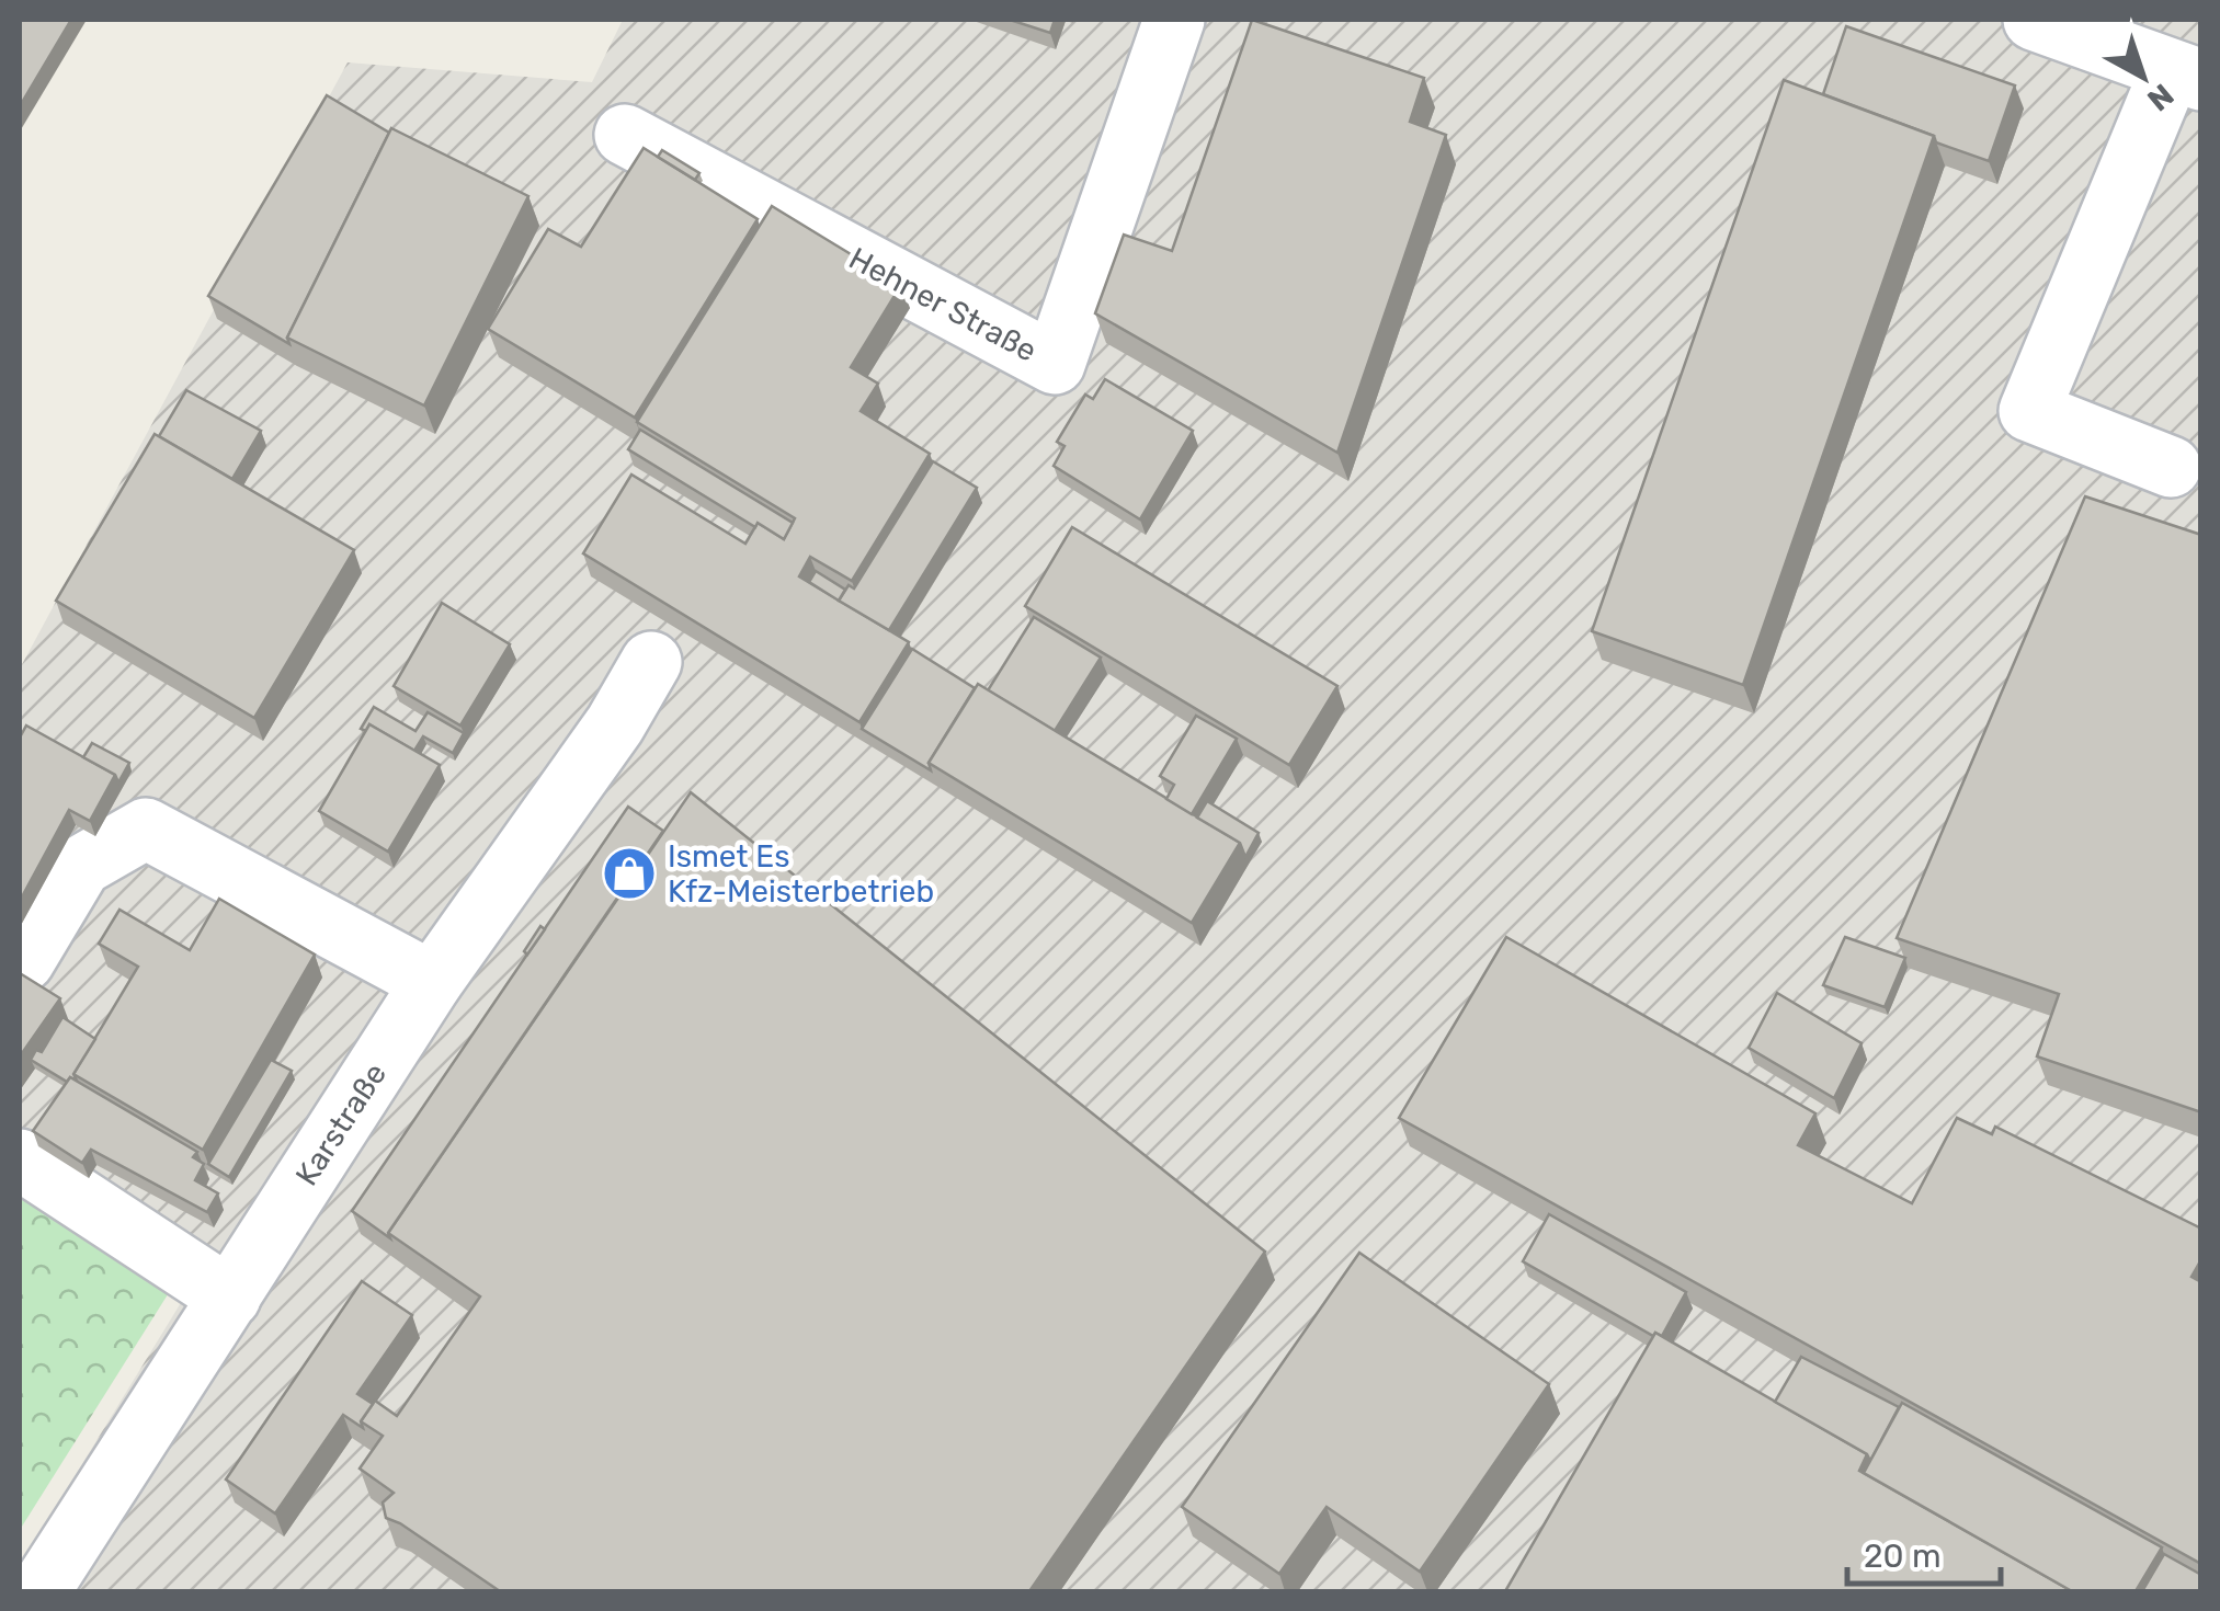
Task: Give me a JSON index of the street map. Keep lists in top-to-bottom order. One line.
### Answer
{"streets":{"street":["Hehner Straße","Karstraße"]},"places":{"shop":["Ismet Es Kfz-Meisterbetrieb"]},"scale_bar":"20 m","north":"bottom right"}
